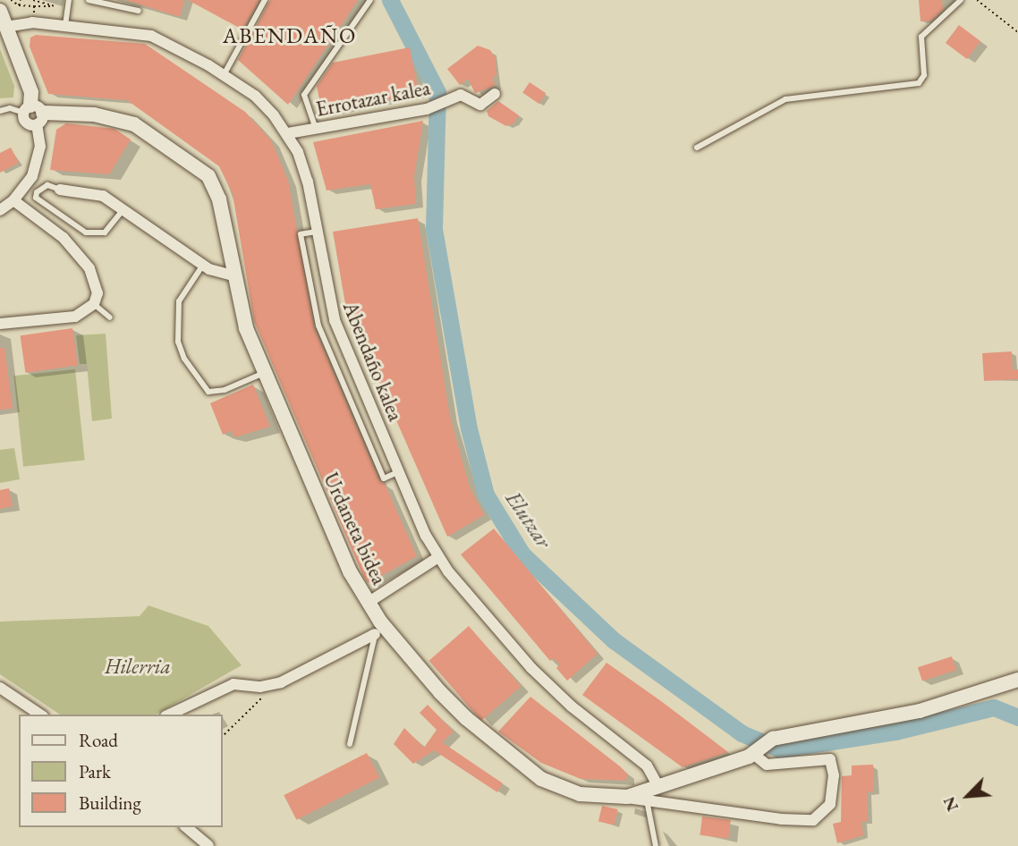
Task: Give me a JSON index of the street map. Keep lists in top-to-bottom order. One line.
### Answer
{"streets":{"street":["Errotazar kalea","Abendaño kalea","Urdaneta bidea"]},"crossings":[["Errotazar kalea","Abendaño kalea"],["Abendaño kalea","Urdaneta bidea"]],"districts":["ABENDAÑO"],"water":["Elutzar"],"parks":["Hilerria"],"legend":["Road","Park","Building"],"north":"bottom left"}
